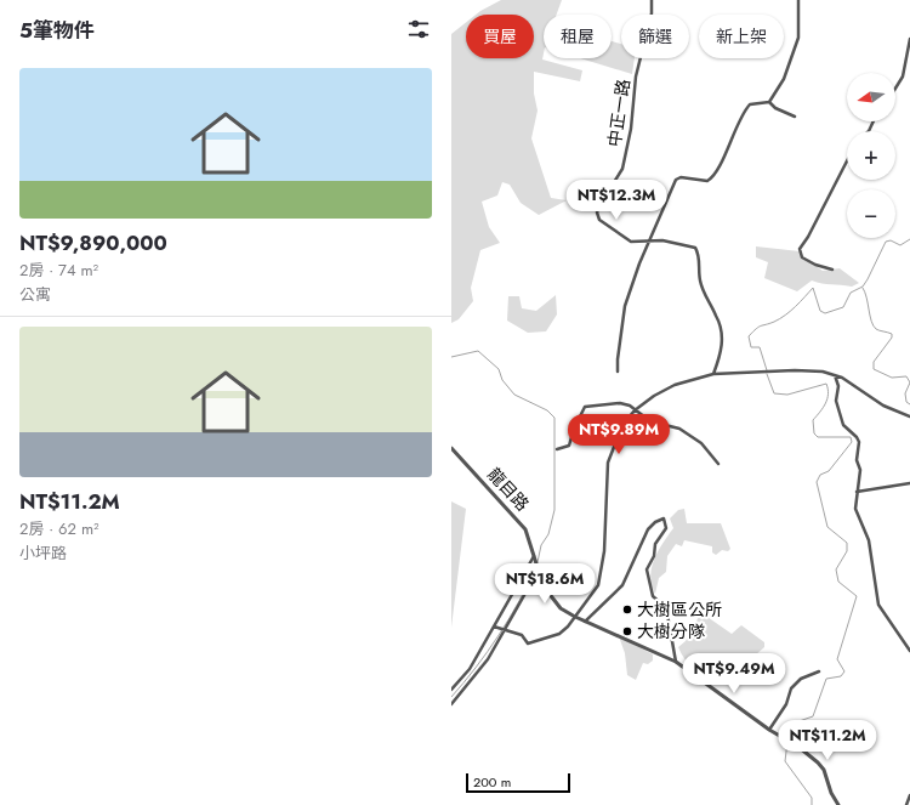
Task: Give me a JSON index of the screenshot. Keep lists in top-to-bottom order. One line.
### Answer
{"streets":{"street":["中正一路","龍目路"]},"places":["大樹區公所","大樹分隊"],"scale_bar":"200 m","north":"left","page":{"heading":"5筆物件","chip":["買屋","租屋","篩選","新上架"],"list":[{"name":"NT$9,890,000","note":"2房 · 74 m² · 公寓"},{"name":"NT$11.2M","note":"2房 · 62 m² · 小坪路"}],"map_buttons":["+","−"],"price":["NT$12.3M","NT$9.89M","NT$18.6M","NT$9.49M","NT$11.2M"],"scale":"200 m"}}
